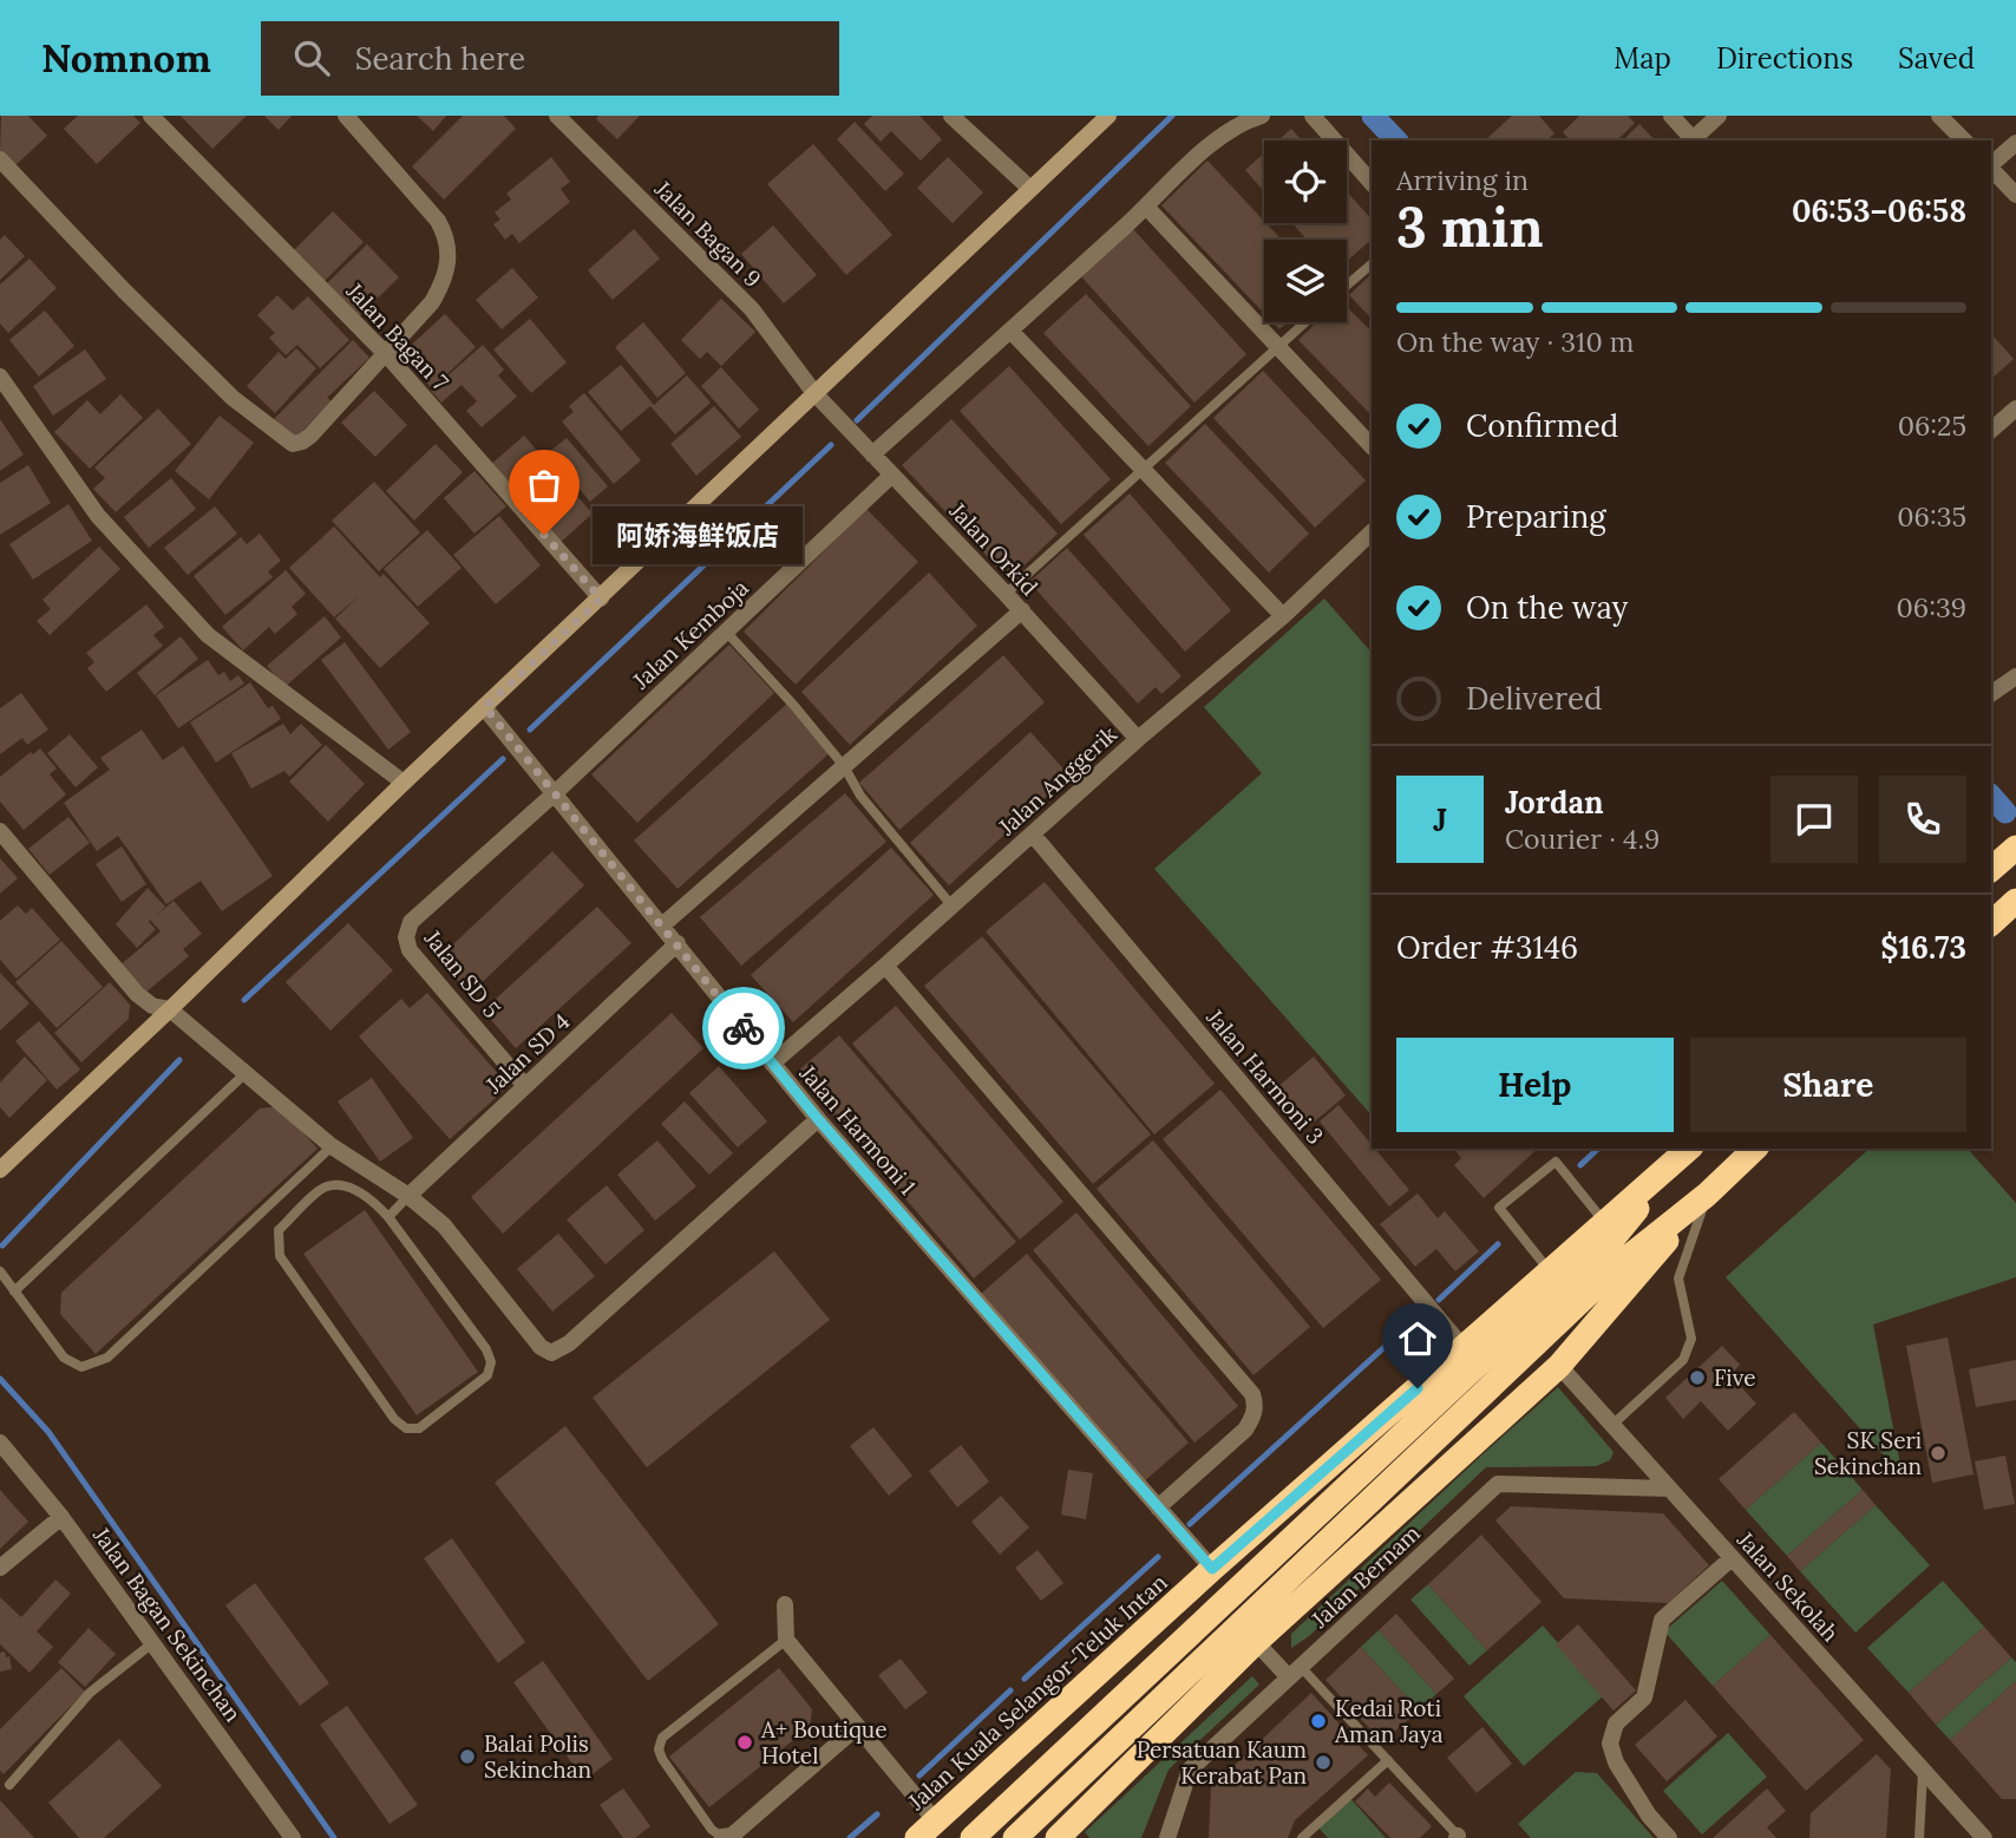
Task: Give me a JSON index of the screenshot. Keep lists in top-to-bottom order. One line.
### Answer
{"streets":{"highway":["Jalan Kuala Selangor-Teluk Intan"],"street":["Jalan Bagan 9","Jalan Bagan 7","Jalan Orkid","Jalan Kemboja","Jalan Anggerik","Jalan SD 5","Jalan SD 4","Jalan Harmoni 3","Jalan Harmoni 1","Jalan Bernam","Jalan Sekolah","Jalan Bagan Sekinchan"]},"crossings":[["Jalan Bagan 9","Jalan Orkid"],["Jalan Orkid","Jalan Kemboja"],["Jalan Orkid","Jalan Anggerik"],["Jalan Kemboja","Jalan SD 5"],["Jalan Kemboja","Jalan Harmoni 1"],["Jalan Anggerik","Jalan Harmoni 3"],["Jalan Anggerik","Jalan Harmoni 1"],["Jalan SD 5","Jalan SD 4"],["Jalan SD 5","Jalan Harmoni 1"],["Jalan SD 4","Jalan Harmoni 1"],["Jalan Harmoni 3","Jalan Kuala Selangor-Teluk Intan"],["Jalan Harmoni 1","Jalan Kuala Selangor-Teluk Intan"],["Jalan Bernam","Jalan Sekolah"]],"places":["阿娇海鲜饭店","Five","SK Seri Sekinchan","Kedai Roti Aman Jaya","A+ Boutique Hotel","Balai Polis Sekinchan","Persatuan Kaum Kerabat Pan"],"page":{"header":"Nomnom","search":"Search here","nav":["Map","Directions","Saved"],"heading":["3 min","Arriving in","06:53–06:58"],"panel":["Jordan","Courier · 4.9","Order #3146","$16.73"],"bar":"On the way · 310 m","list":[["Confirmed","06:25"],["Preparing","06:35"],["On the way","06:39"],"Delivered"],"bubble":"阿娇海鲜饭店","round":"J","buttons":["Help","Share"]}}
